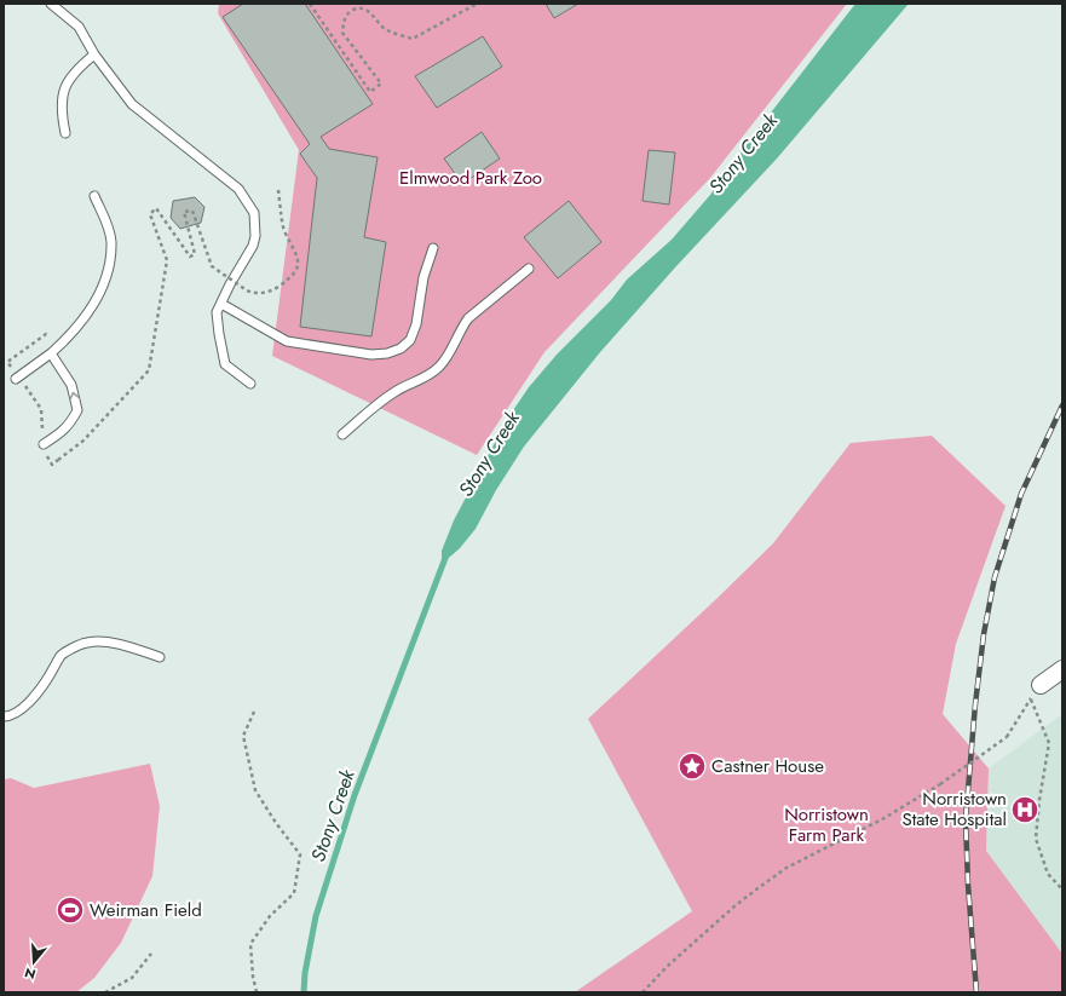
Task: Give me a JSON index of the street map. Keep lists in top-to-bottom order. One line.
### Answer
{"water":["Stony Creek"],"parks":["Elmwood Park Zoo","Norristown Farm Park"],"places":{"place":["Castner House"],"hospital":["Norristown State Hospital"],"sports":["Weirman Field"]},"north":"bottom"}
